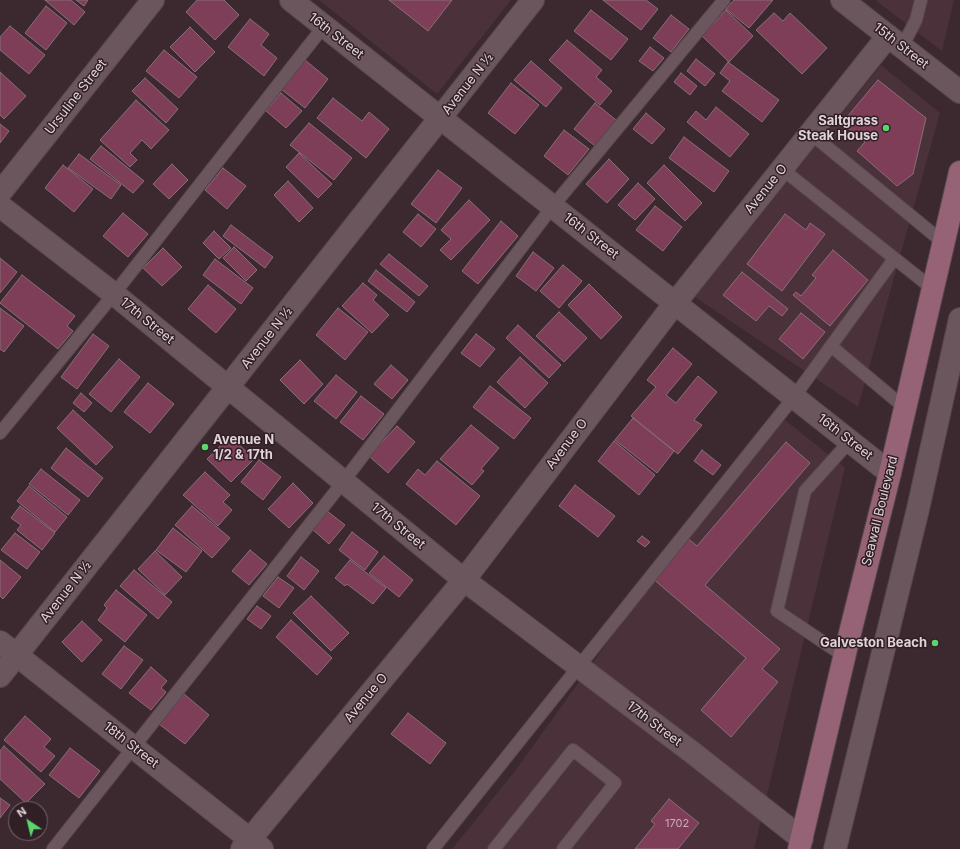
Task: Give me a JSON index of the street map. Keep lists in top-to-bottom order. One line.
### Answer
{"streets":{"main road":["Seawall Boulevard"],"street":["16th Street","15th Street","Avenue N ½","Ursuline Street","Avenue O","17th Street","18th Street"]},"crossings":[["16th Street","Avenue N ½"],["16th Street","Avenue O"],["16th Street","Seawall Boulevard"],["15th Street","Avenue O"],["Avenue N ½","17th Street"],["Avenue N ½","18th Street"],["Avenue O","17th Street"],["Avenue O","18th Street"],["17th Street","Seawall Boulevard"]],"places":["Saltgrass Steak House","Avenue N 1/2 & 17th","Galveston Beach"],"house_numbers":["1702"],"north":"top left"}
